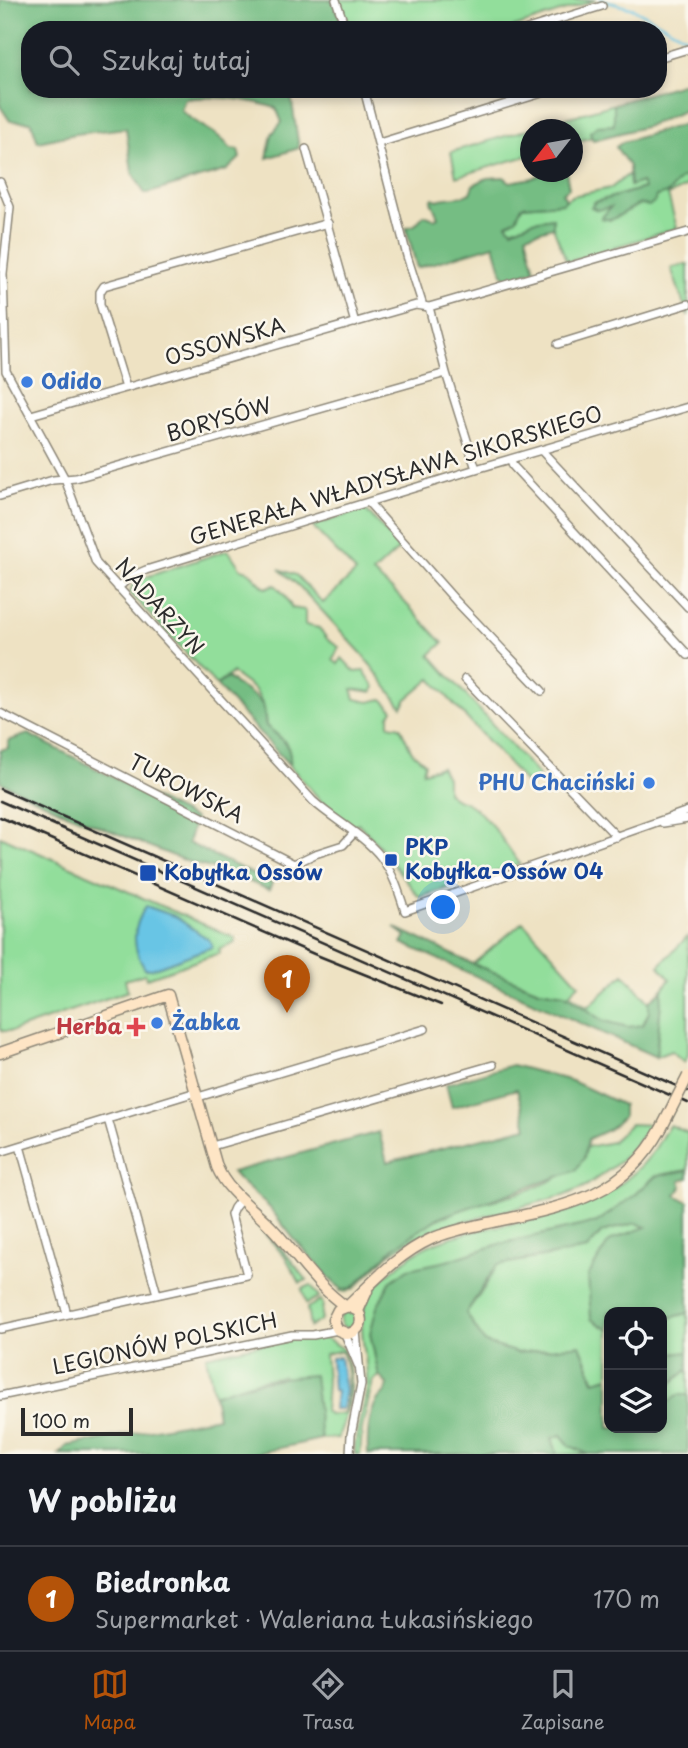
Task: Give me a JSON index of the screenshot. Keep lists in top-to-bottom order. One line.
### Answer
{"streets":{"street":["OSSOWSKA","BORYSÓW","GENERAŁA WŁADYSŁAWA SIKORSKIEGO","NADARZYN","TUROWSKA","LEGIONÓW POLSKICH"]},"crossings":[["OSSOWSKA","NADARZYN"],["BORYSÓW","NADARZYN"],["GENERAŁA WŁADYSŁAWA SIKORSKIEGO","NADARZYN"],["NADARZYN","TUROWSKA"]],"places":{"other":["Odido","PHU Chaciński","Żabka"],"transit":["PKP Kobyłka-Ossów 04","Kobyłka Ossów"],"health":["Herba"]},"scale_bar":"100 m","north":"bottom left","page":{"search":"Szukaj tutaj","pins":"1","scale":"100 m","heading":"W pobliżu","list":[{"mark":"1","name":"Biedronka","note":"Supermarket · Waleriana Łukasińskiego","value":"170 m"}],"nav":["Mapa","Trasa","Zapisane"]}}
